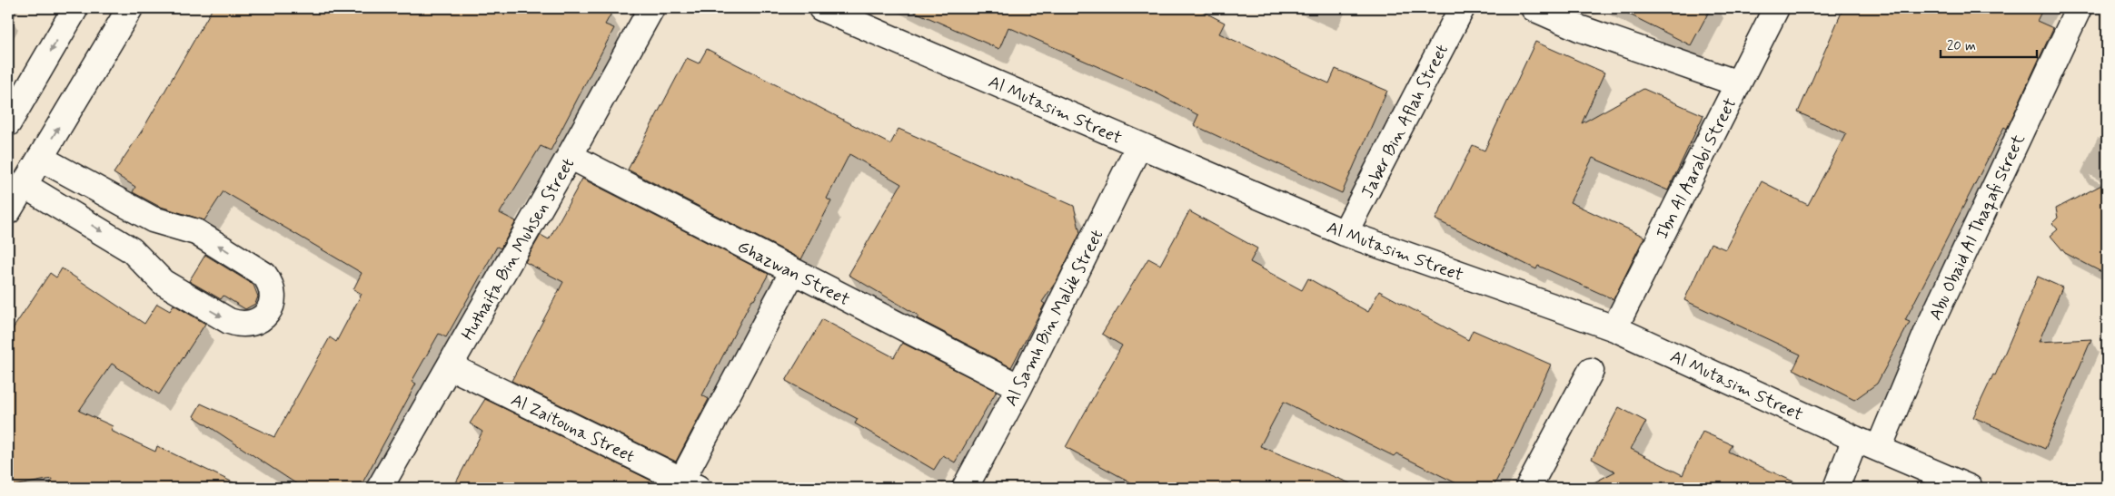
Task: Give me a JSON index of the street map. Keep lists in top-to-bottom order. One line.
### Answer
{"streets":{"street":["Al Mutasim Street","Jaber Bin Aflah Street","Ibn Al Aarabi Street","Abu Obaid Al Thaqafi Street","Huthaifa Bin Muhsen Street","Ghazwan Street","Al Samh Bin Malik Street","Al Zaitouna Street"]},"crossings":[["Al Mutasim Street","Jaber Bin Aflah Street"],["Al Mutasim Street","Ibn Al Aarabi Street"],["Al Mutasim Street","Abu Obaid Al Thaqafi Street"],["Al Mutasim Street","Al Samh Bin Malik Street"],["Huthaifa Bin Muhsen Street","Ghazwan Street"],["Huthaifa Bin Muhsen Street","Al Zaitouna Street"],["Ghazwan Street","Al Samh Bin Malik Street"]],"scale_bar":"20 m"}
